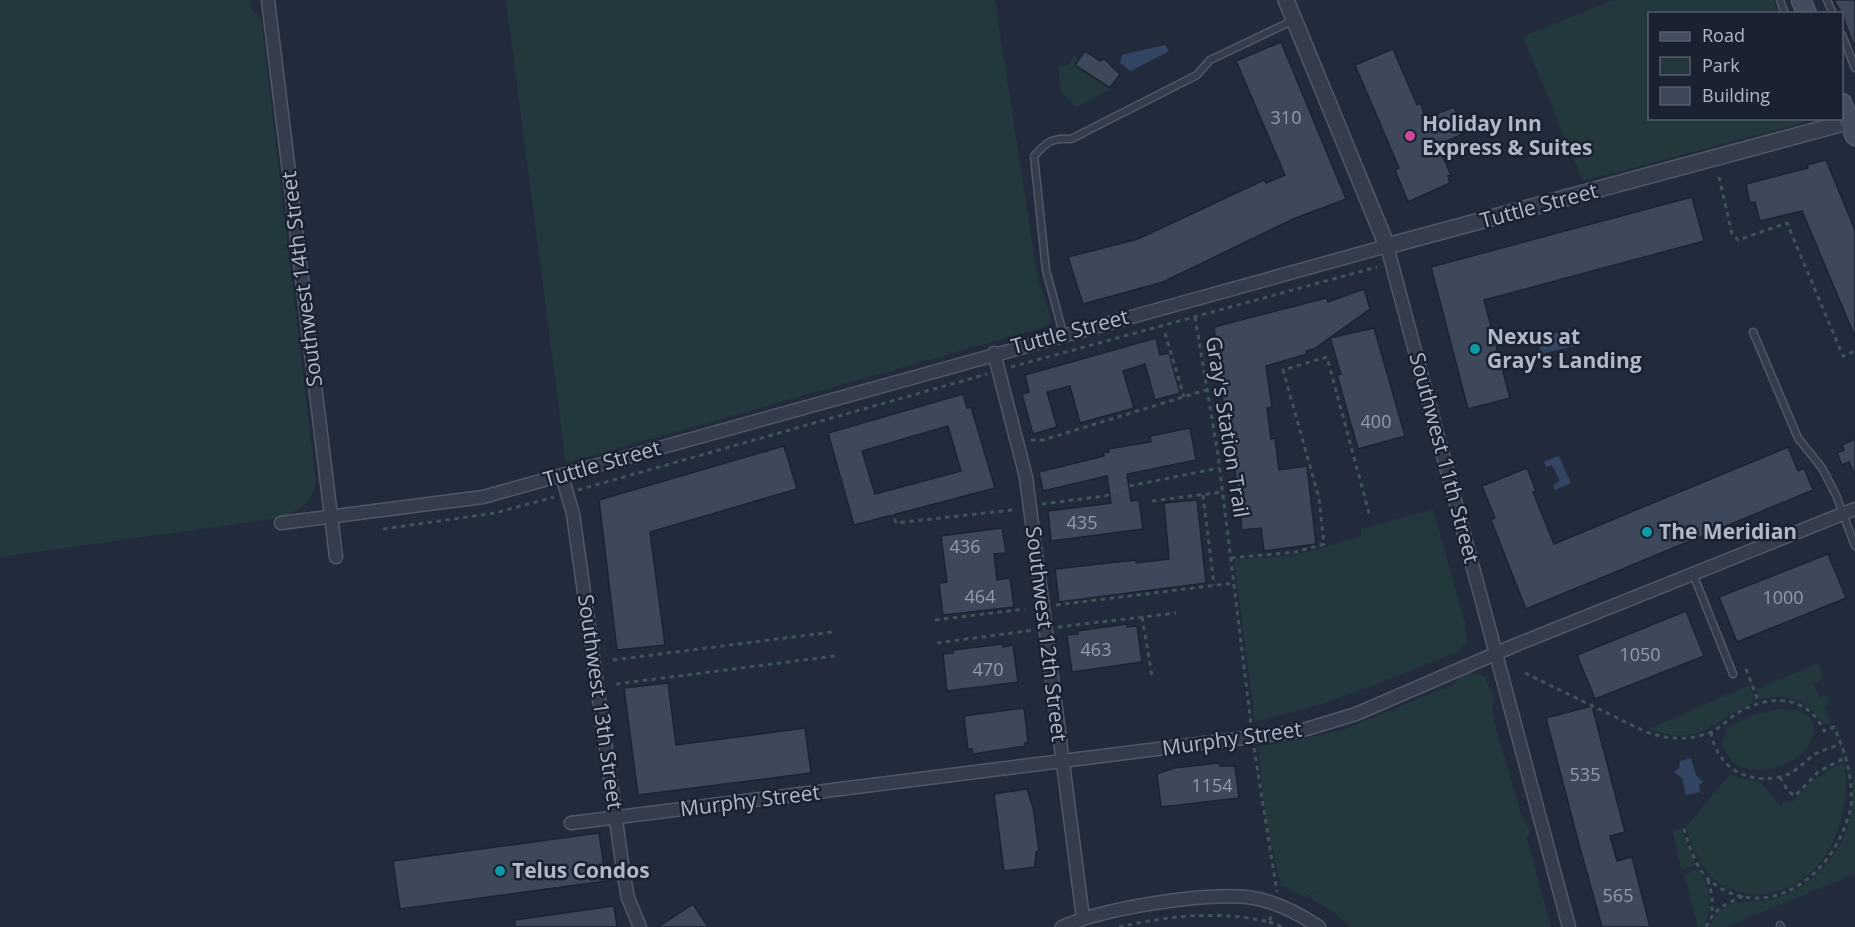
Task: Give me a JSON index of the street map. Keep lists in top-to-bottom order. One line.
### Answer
{"streets":{"street":["Tuttle Street","Southwest 14th Street","Southwest 11th Street","Southwest 12th Street","Southwest 13th Street","Murphy Street"],"path":["Gray's Station Trail"]},"crossings":[["Tuttle Street","Southwest 14th Street"],["Tuttle Street","Southwest 11th Street"],["Tuttle Street","Southwest 12th Street"],["Tuttle Street","Southwest 13th Street"],["Southwest 11th Street","Murphy Street"],["Southwest 12th Street","Murphy Street"],["Southwest 13th Street","Murphy Street"]],"places":["Holiday Inn Express & Suites","Nexus at Gray's Landing","The Meridian","Telus Condos"],"house_numbers":["310","400","435","436","464","1000","463","1050","470","535","1154","565"],"legend":["Road","Park","Building"]}
